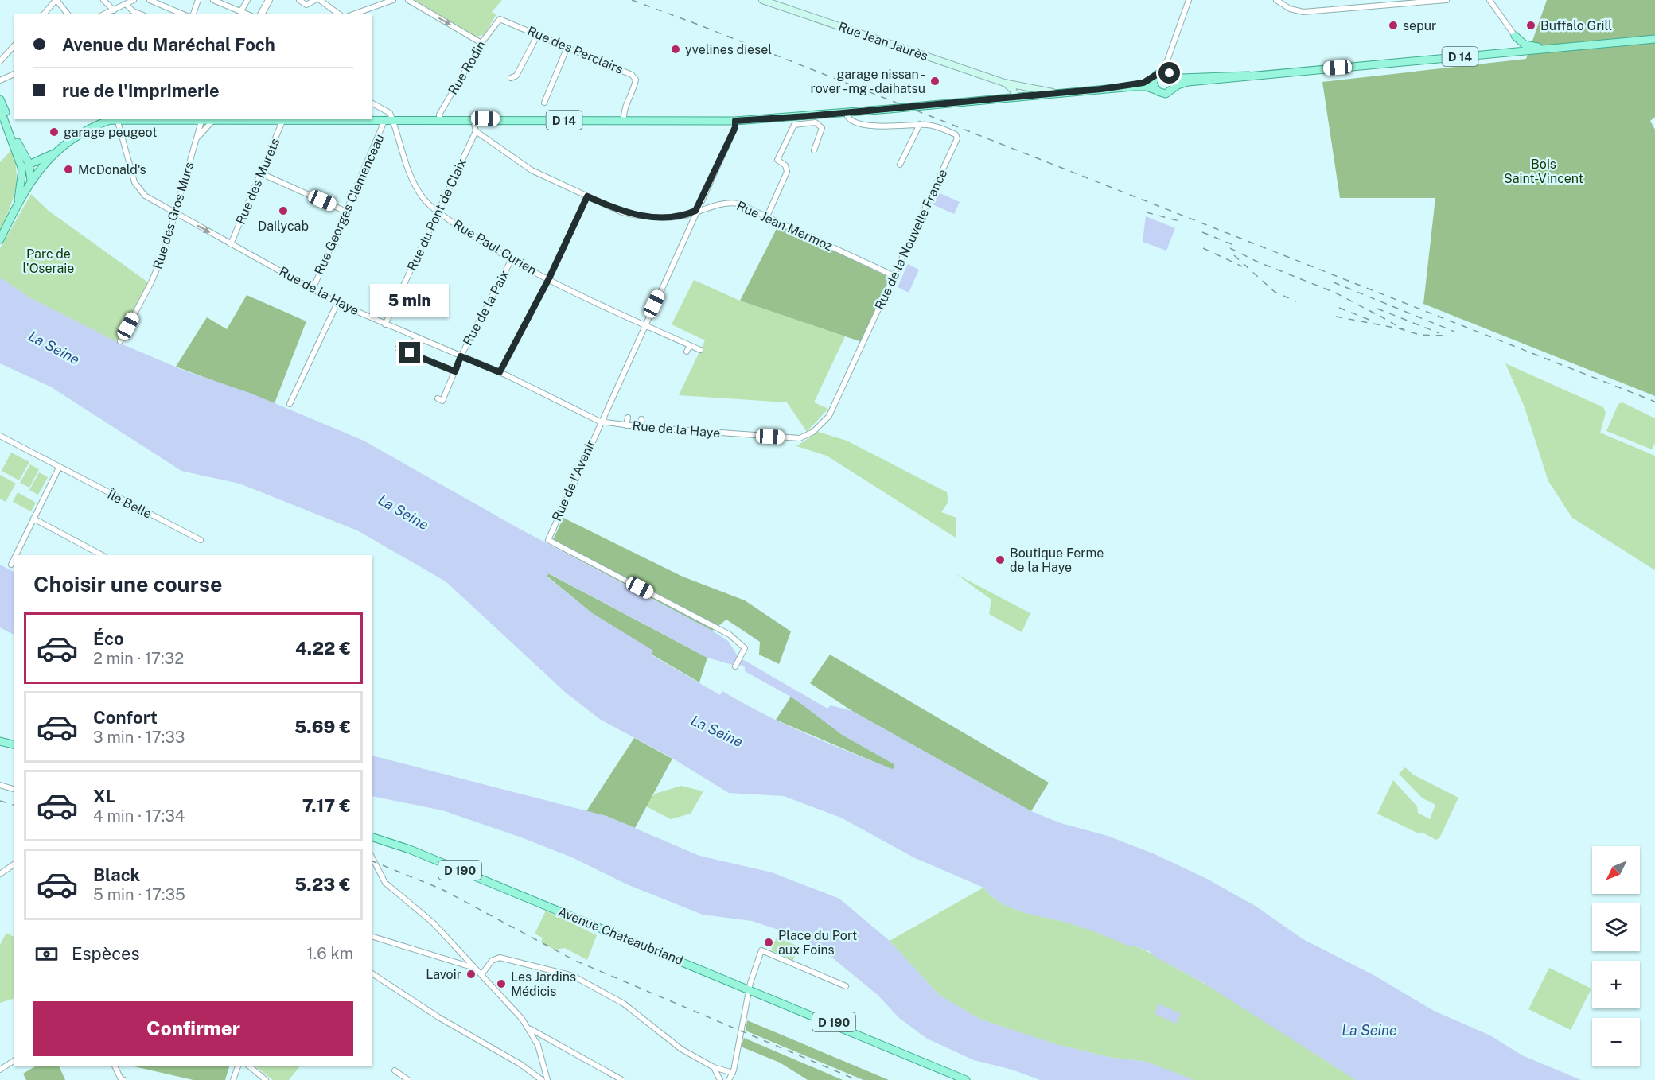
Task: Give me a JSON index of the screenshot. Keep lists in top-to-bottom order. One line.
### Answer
{"streets":{"main road":["Rue Jean Jaurès","D 14","D 190","Avenue Chateaubriand"],"street":["Rue des Perclairs","Rue Rodin","Rue des Murets","Rue Georges Clemenceau","Rue du Pont de Claix","Rue des Gros Murs","Rue Jean Mermoz","Rue de la Nouvelle France","Rue Paul Curien","Rue de la Haye","Rue de la Paix","Rue de l'Avenir","Île Belle"]},"crossings":[["Rue Jean Jaurès","D 14"],["Rue des Perclairs","D 14"],["Rue des Perclairs","Rue Rodin"],["D 14","Rue Rodin"],["D 14","Rue Georges Clemenceau"],["D 14","Rue de la Nouvelle France"],["D 14","Rue Paul Curien"],["D 14","Rue de l'Avenir"],["Rue des Murets","Rue de la Haye"],["Rue Georges Clemenceau","Rue Paul Curien"],["Rue Georges Clemenceau","Rue de la Haye"],["Rue du Pont de Claix","Rue Jean Mermoz"],["Rue du Pont de Claix","Rue Paul Curien"],["Rue du Pont de Claix","Rue de la Haye"],["Rue des Gros Murs","Rue de la Haye"],["Rue Jean Mermoz","Rue de la Nouvelle France"],["Rue Jean Mermoz","Rue de l'Avenir"],["Rue de la Nouvelle France","Rue de la Haye"],["Rue Paul Curien","Rue de la Paix"],["Rue Paul Curien","Rue de l'Avenir"],["Rue de la Haye","Rue de la Paix"],["Rue de la Haye","Rue de l'Avenir"]],"water":["La Seine"],"parks":["Bois Saint-Vincent","Parc de l'Oseraie"],"places":["sepur","Buffalo Grill","yvelines diesel","garage nissan - rover - mg - daihatsu","garage peugeot","McDonald's","Dailycab","Boutique Ferme de la Haye","Place du Port aux Foins","Lavoir","Les Jardins Médicis"],"north":"bottom left","page":{"banner":["Avenue du Maréchal Foch","rue de l'Imprimerie"],"bubble":"5 min","heading":"Choisir une course","list":[{"name":"Éco","note":"2 min · 17:32","value":"4.22 €"},{"name":"Confort","note":"3 min · 17:33","value":"5.69 €"},{"name":"XL","note":"4 min · 17:34","value":"7.17 €"},{"name":"Black","note":"5 min · 17:35","value":"5.23 €"}],"map_buttons":["+","−"],"pay":["Espèces","1.6 km"],"buttons":"Confirmer"}}
